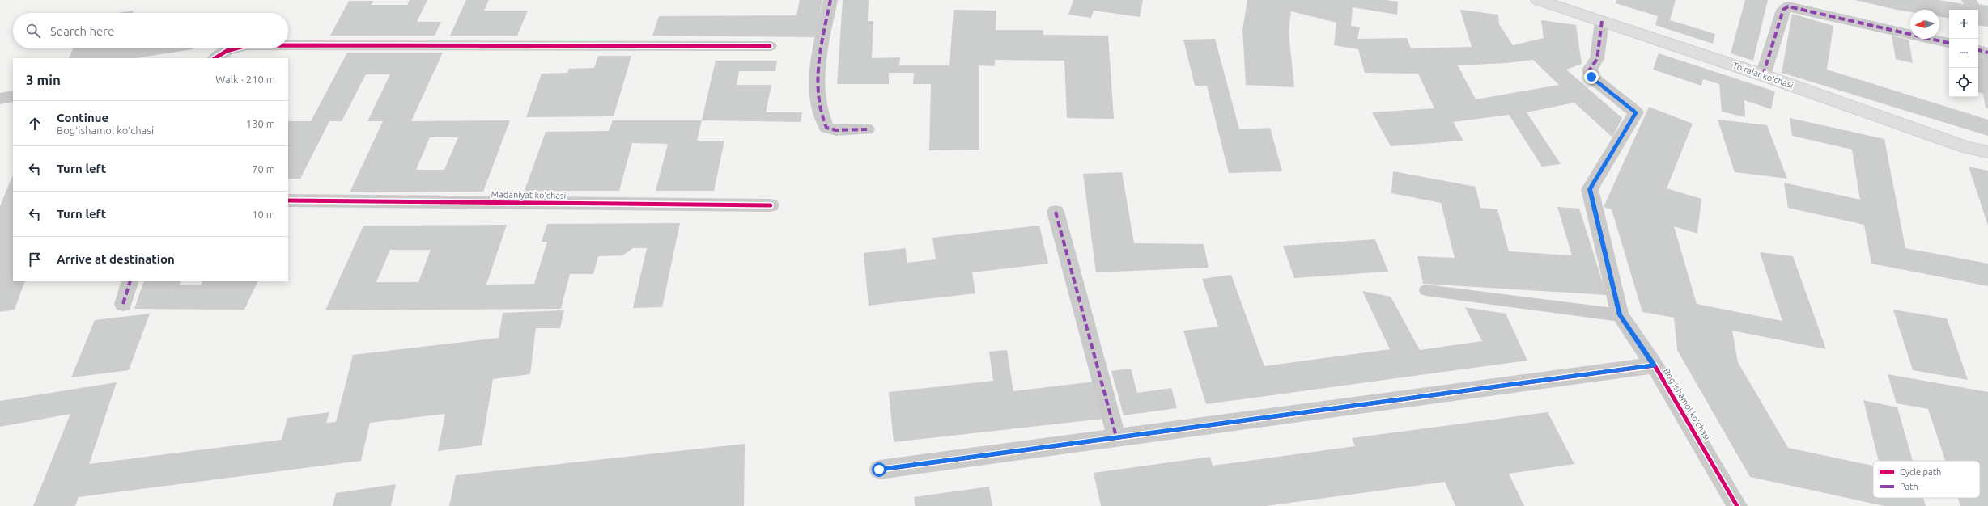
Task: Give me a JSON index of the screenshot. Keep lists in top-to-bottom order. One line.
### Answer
{"streets":{"street":["Toʻralar koʻchasi","Madaniyat ko'chasi","Bogʻishamol koʻchasi"]},"legend":["Cycle path","Path"],"north":"left","page":{"map_buttons":["+","−"],"search":"Search here","heading":["3 min","Walk · 210 m"],"list":[["Continue","Bogʻishamol koʻchasi","130 m"],["Turn left","70 m"],["Turn left","10 m"],"Arrive at destination"]}}
